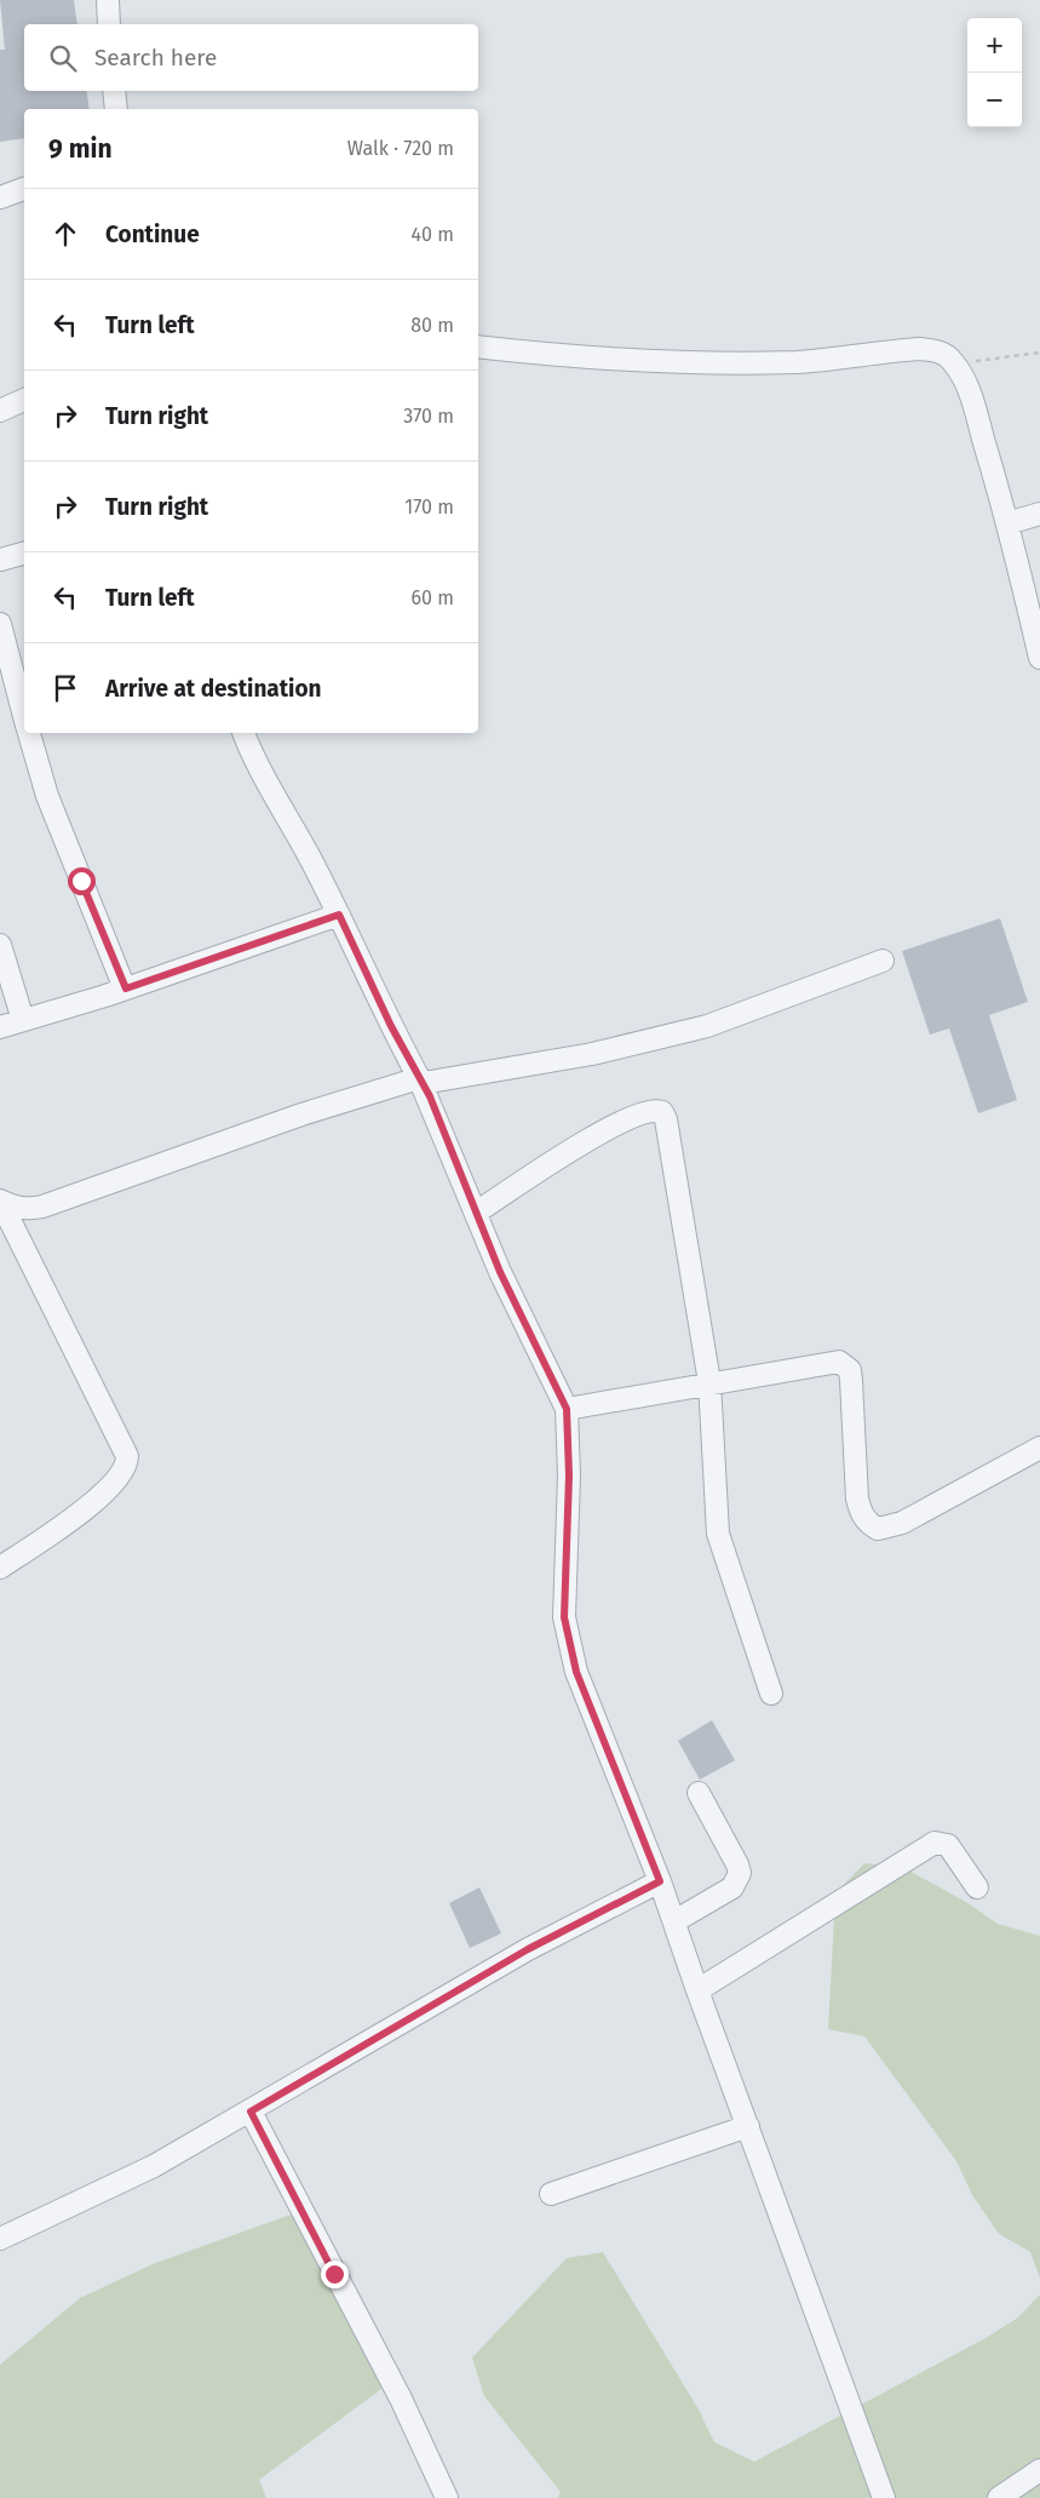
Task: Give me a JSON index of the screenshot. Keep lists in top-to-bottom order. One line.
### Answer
{"page":{"map_buttons":["+","−"],"search":"Search here","heading":["9 min","Walk · 720 m"],"list":[["Continue","40 m"],["Turn left","80 m"],["Turn right","370 m"],["Turn right","170 m"],["Turn left","60 m"],"Arrive at destination"]}}
